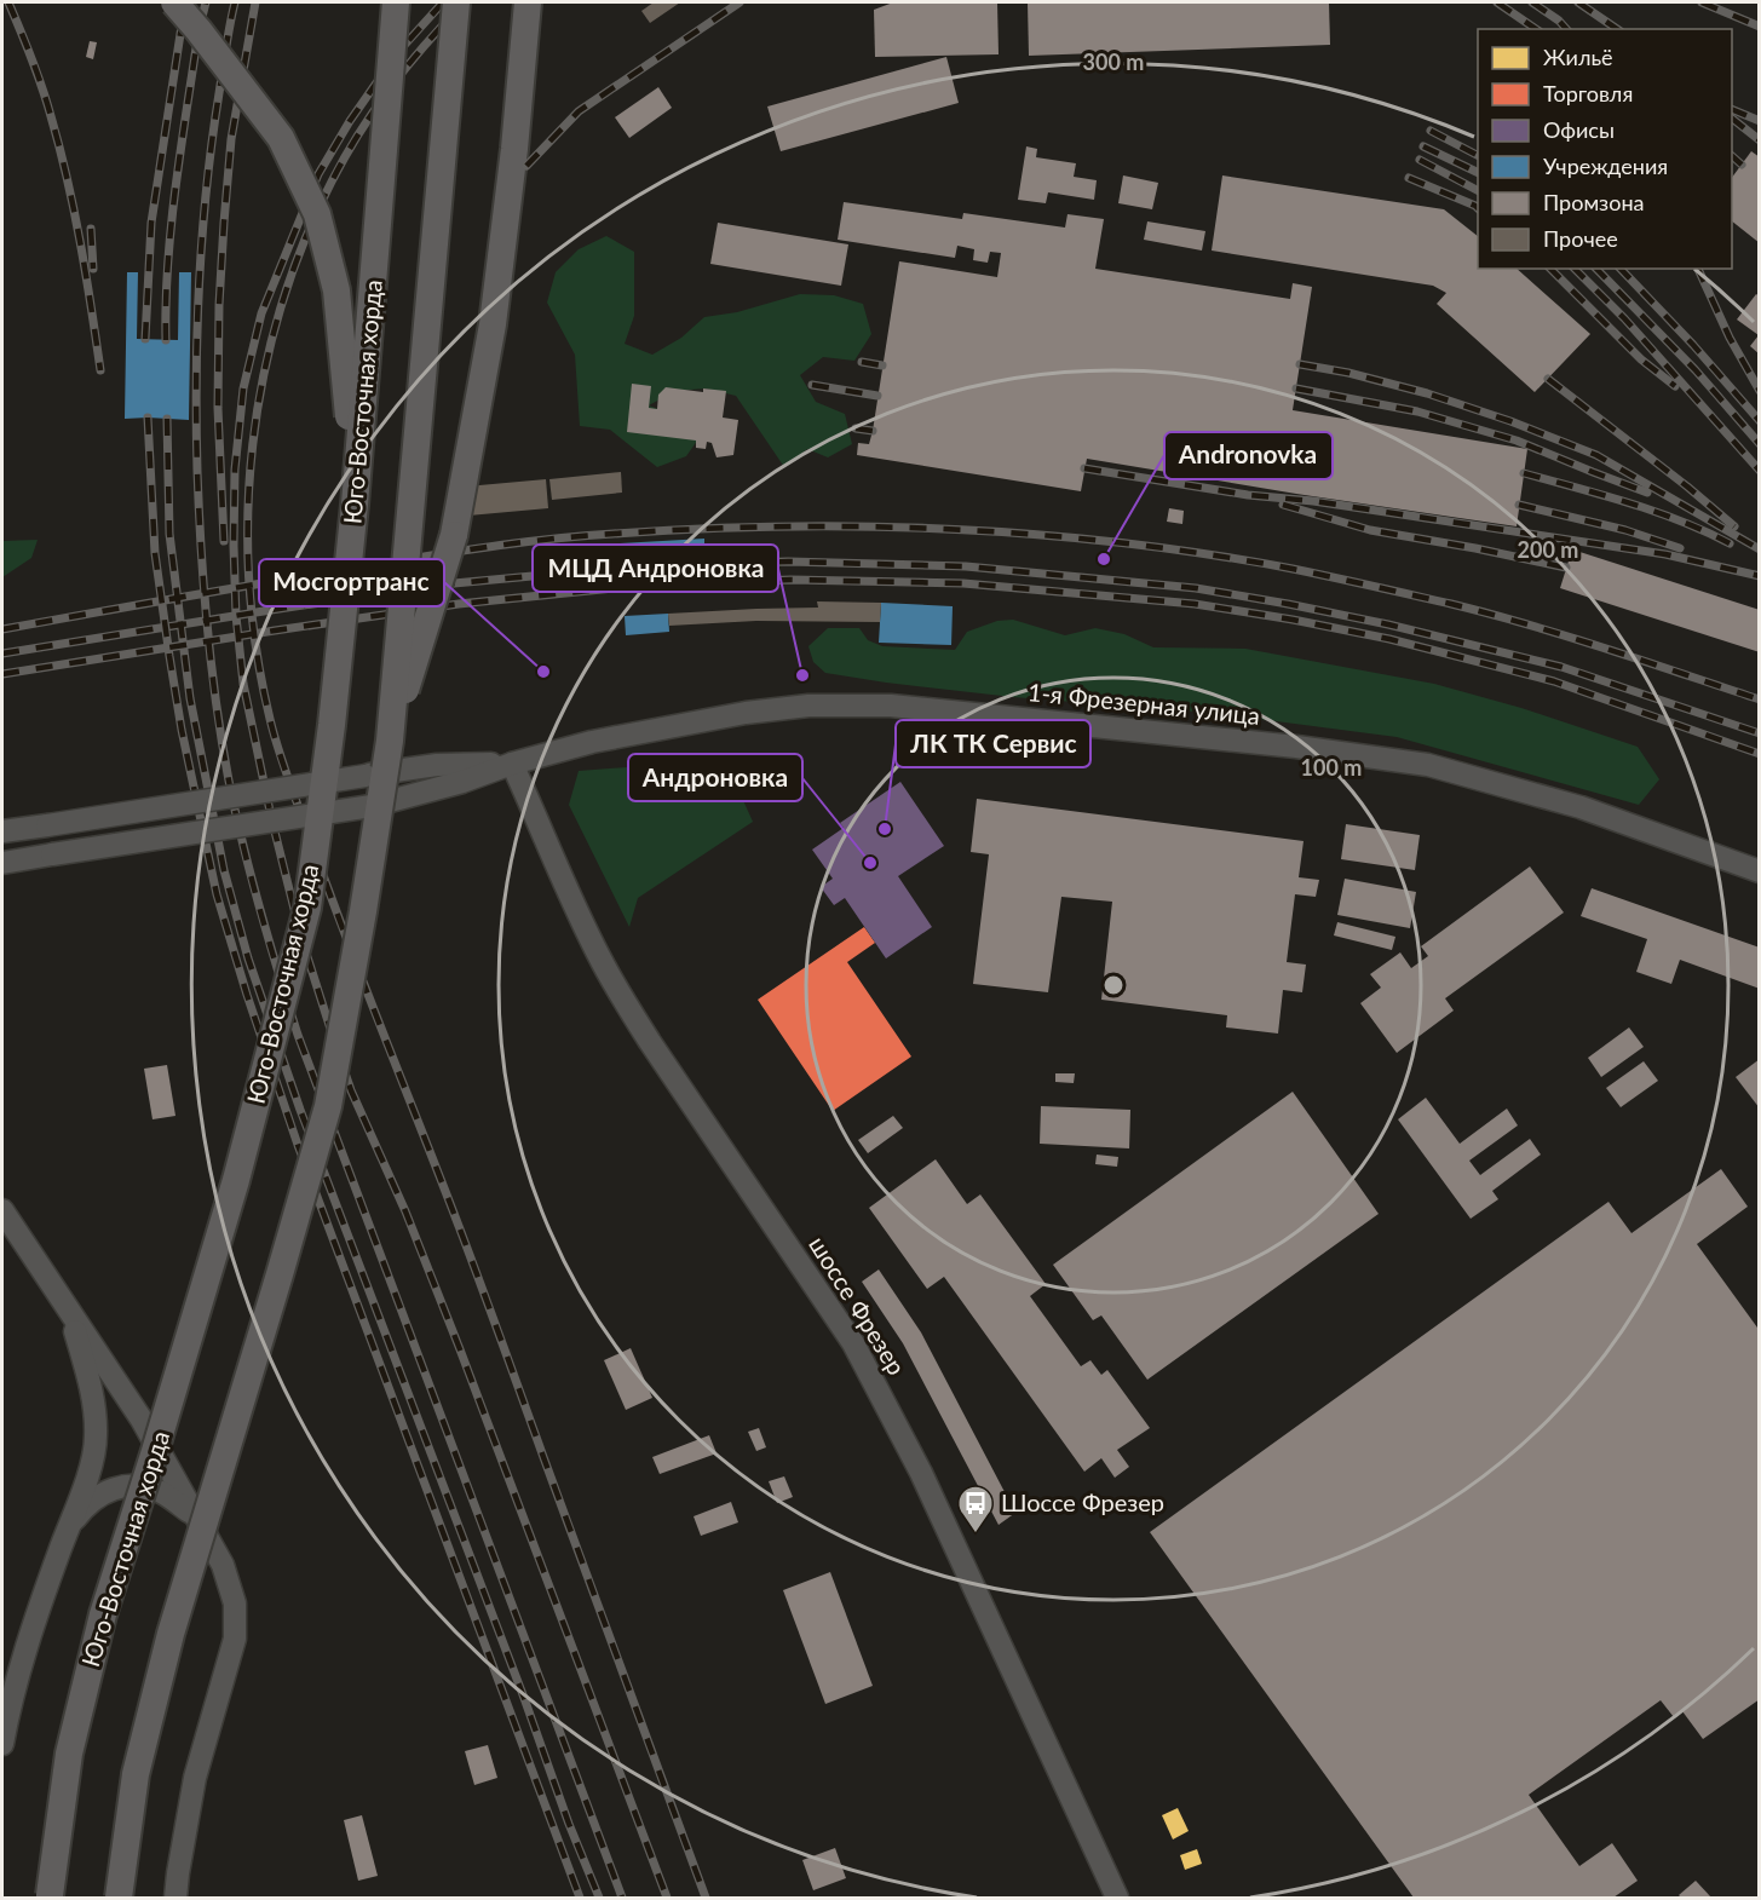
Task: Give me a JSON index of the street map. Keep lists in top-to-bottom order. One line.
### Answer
{"streets":{"main road":["Юго-Восточная хорда"],"street":["1-я Фрезерная улица","шоссе Фрезер"]},"crossings":[["1-я Фрезерная улица","шоссе Фрезер"]],"places":{"other":["Andronovka","Мосгортранс","МЦД Андроновка","ЛК ТК Сервис","Андроновка"],"bus stop":["Шоссе Фрезер"]},"legend":["Жильё","Торговля","Офисы","Учреждения","Промзона","Прочее"],"rings":["300 m","200 m","100 m"]}
